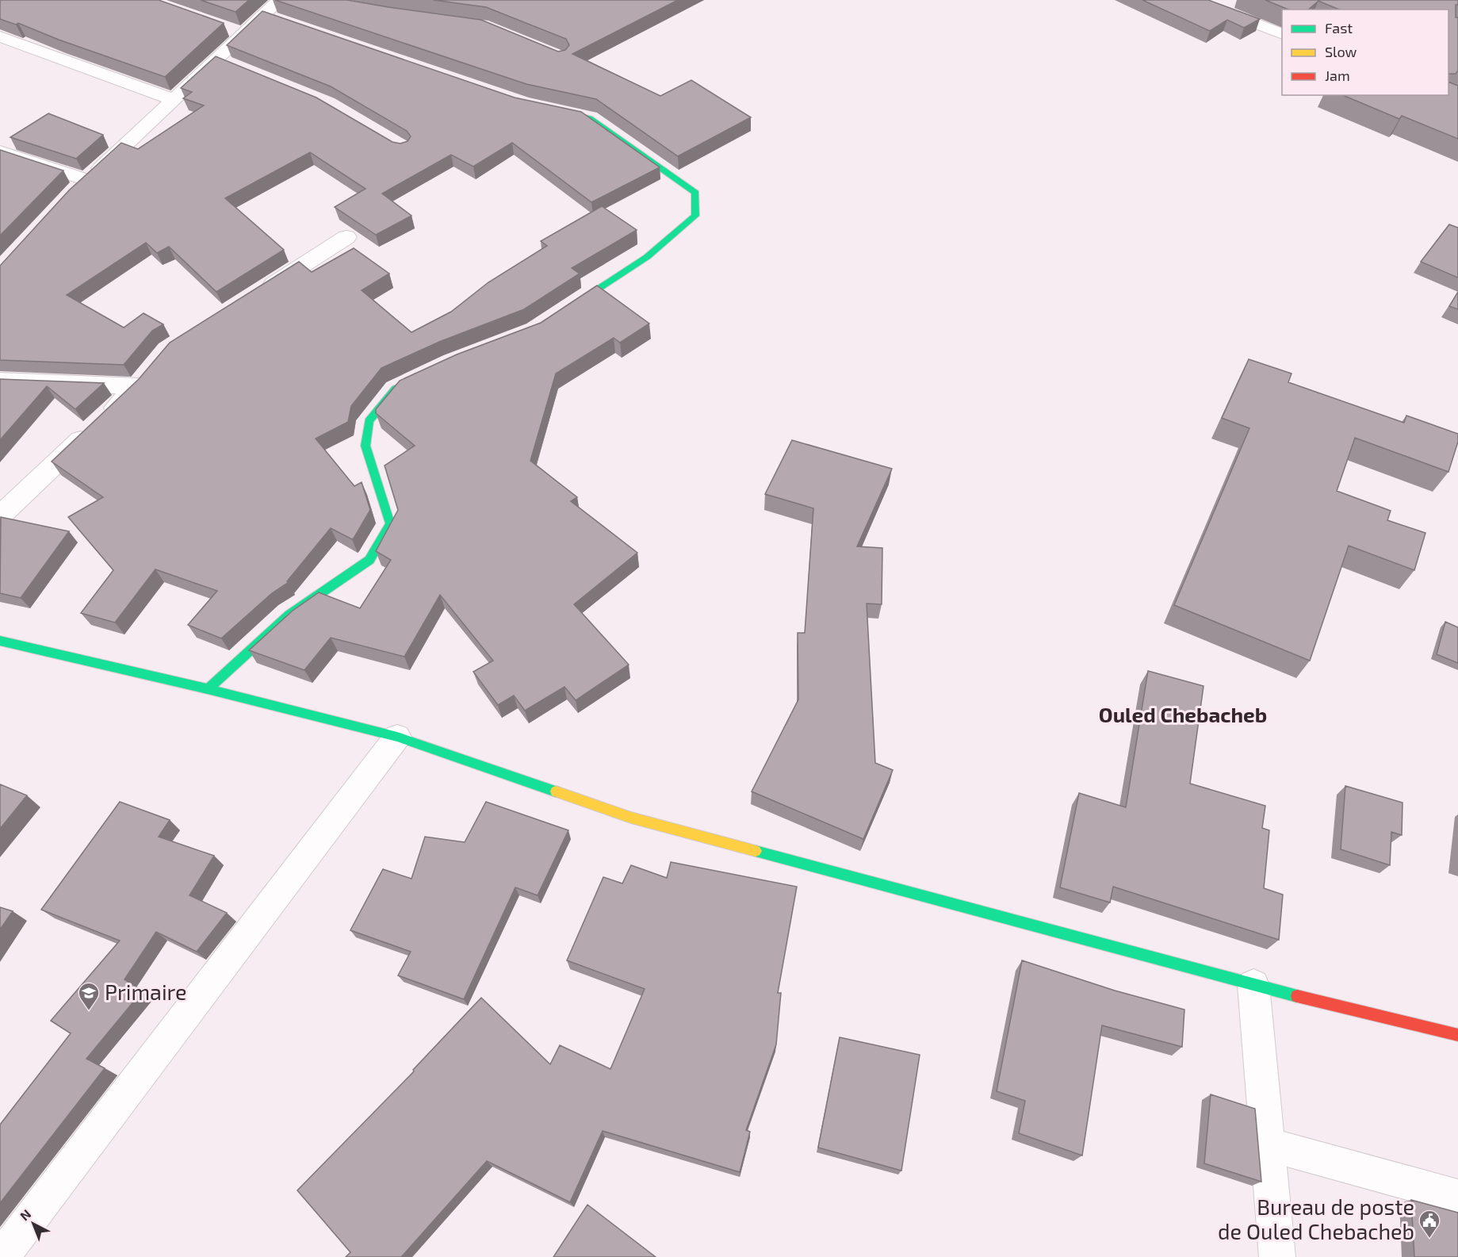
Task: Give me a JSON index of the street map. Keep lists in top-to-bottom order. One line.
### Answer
{"districts":["Ouled Chebacheb"],"places":{"school or university":["Primaire"],"public building":["Bureau de poste de Ouled Chebacheb"]},"legend":["Fast","Slow","Jam"],"north":"top left"}
